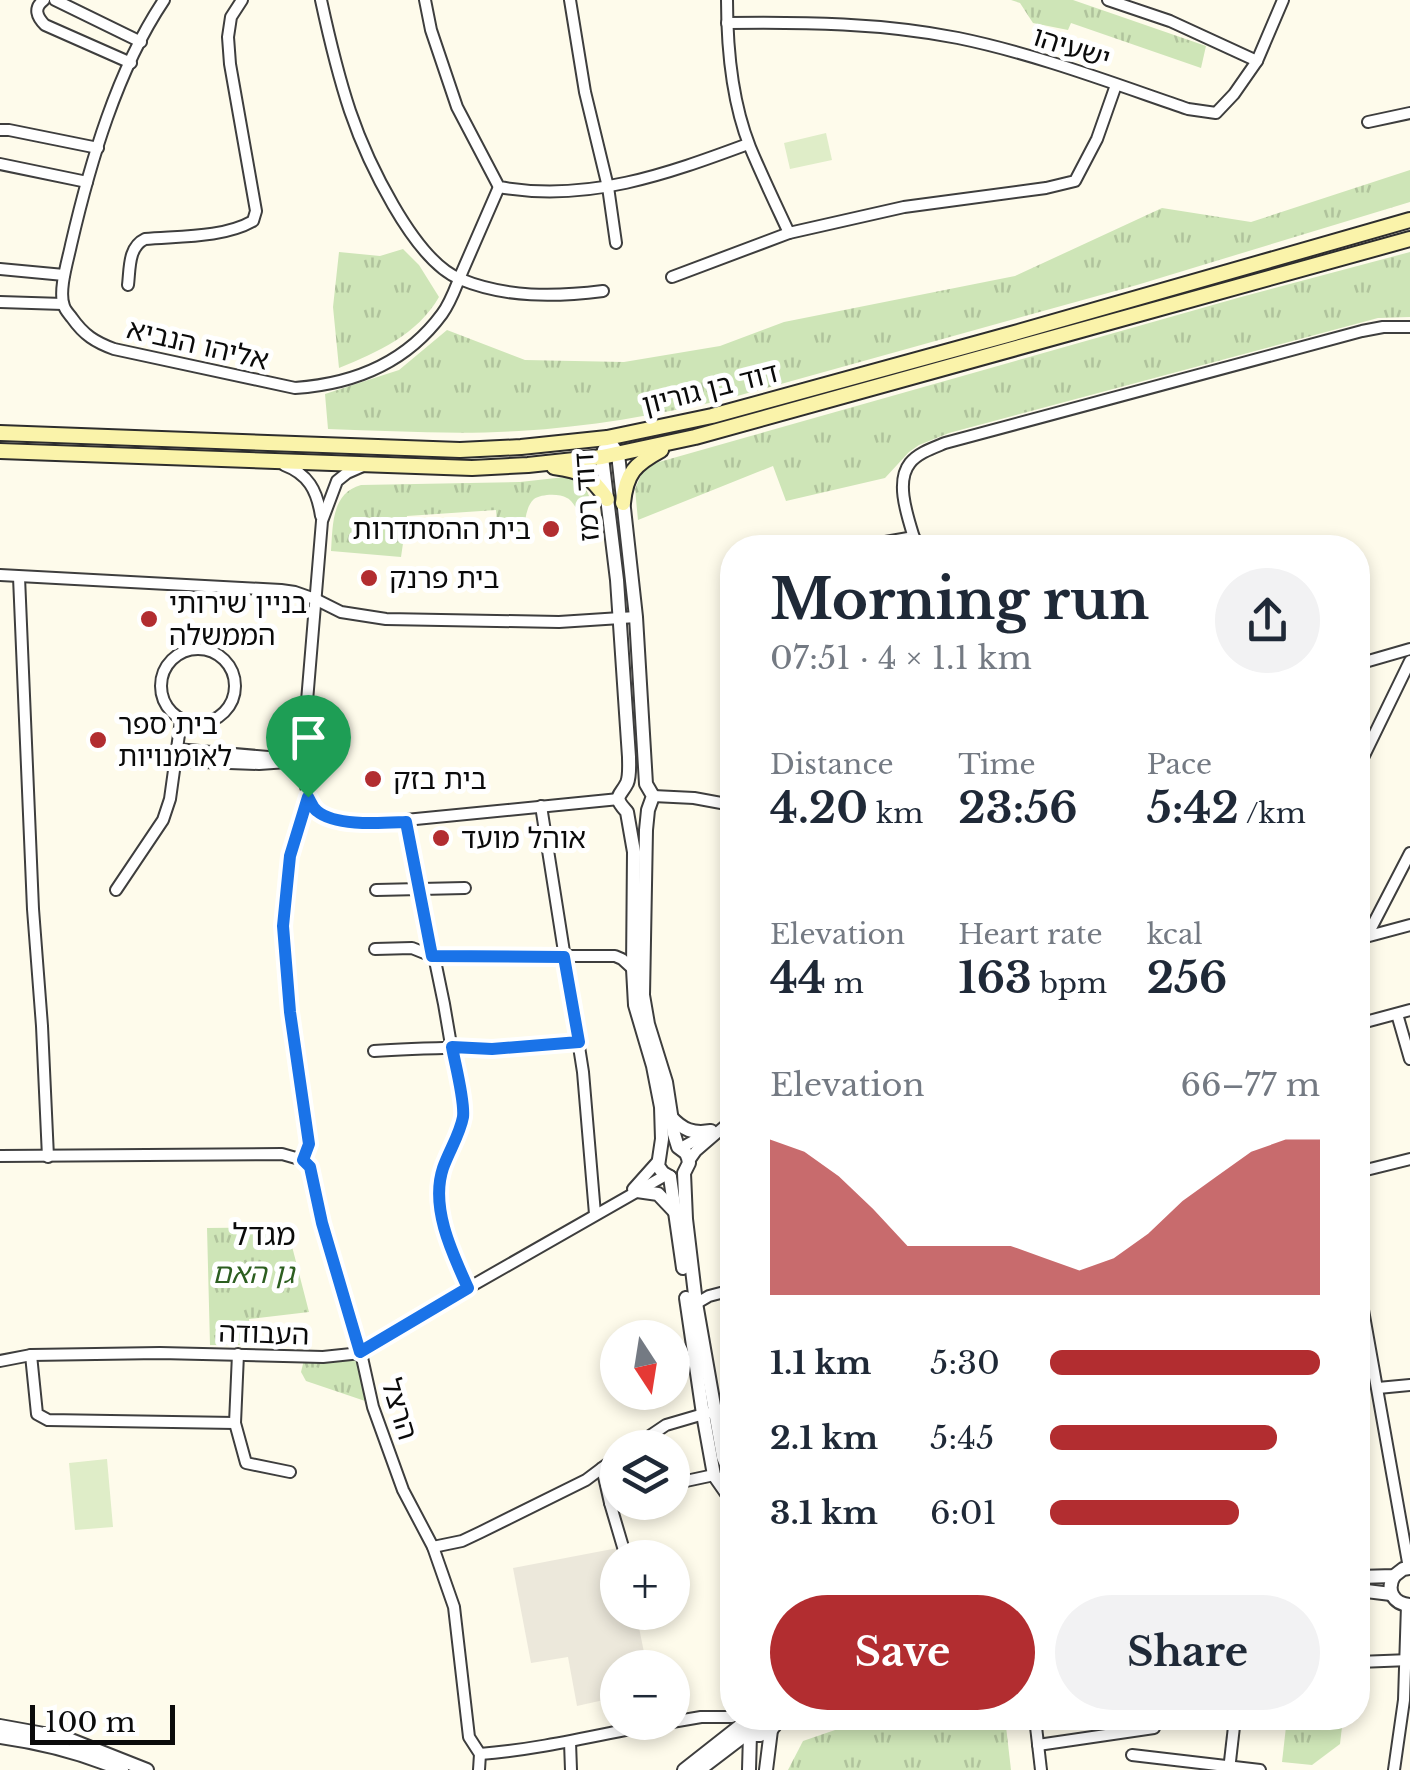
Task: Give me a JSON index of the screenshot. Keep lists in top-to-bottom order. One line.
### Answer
{"streets":{"main road":["דוד בן גוריון"],"street":["ישעיהו","אליהו הנביא","דוד רמז","העבודה","הרצל"]},"crossings":[["דוד בן גוריון","דוד רמז"],["דוד בן גוריון","הרצל"],["העבודה","הרצל"]],"districts":["מגדל"],"parks":["גן האם"],"places":["בית ההסתדרות","בית פרנק","בניין שירותי הממשלה","בית ספר לאומנויות","בית בזק","אוהל מועד"],"scale_bar":"100 m","north":"bottom","page":{"heading":["Morning run","07:51 · 4 × 1.1 km"],"stats":[["Distance","4.20 km"],["Time","23:56"],["Pace","5:42 /km"],["Elevation","44 m"],["Heart rate","163 bpm"],["kcal","256"]],"chart":["Elevation","66–77 m"],"map_buttons":["+","−"],"list":[{"name":"1.1 km","note":"5:30"},{"name":"2.1 km","note":"5:45"},{"name":"3.1 km","note":"6:01"}],"buttons":["Save","Share"],"scale":"100 m"}}
